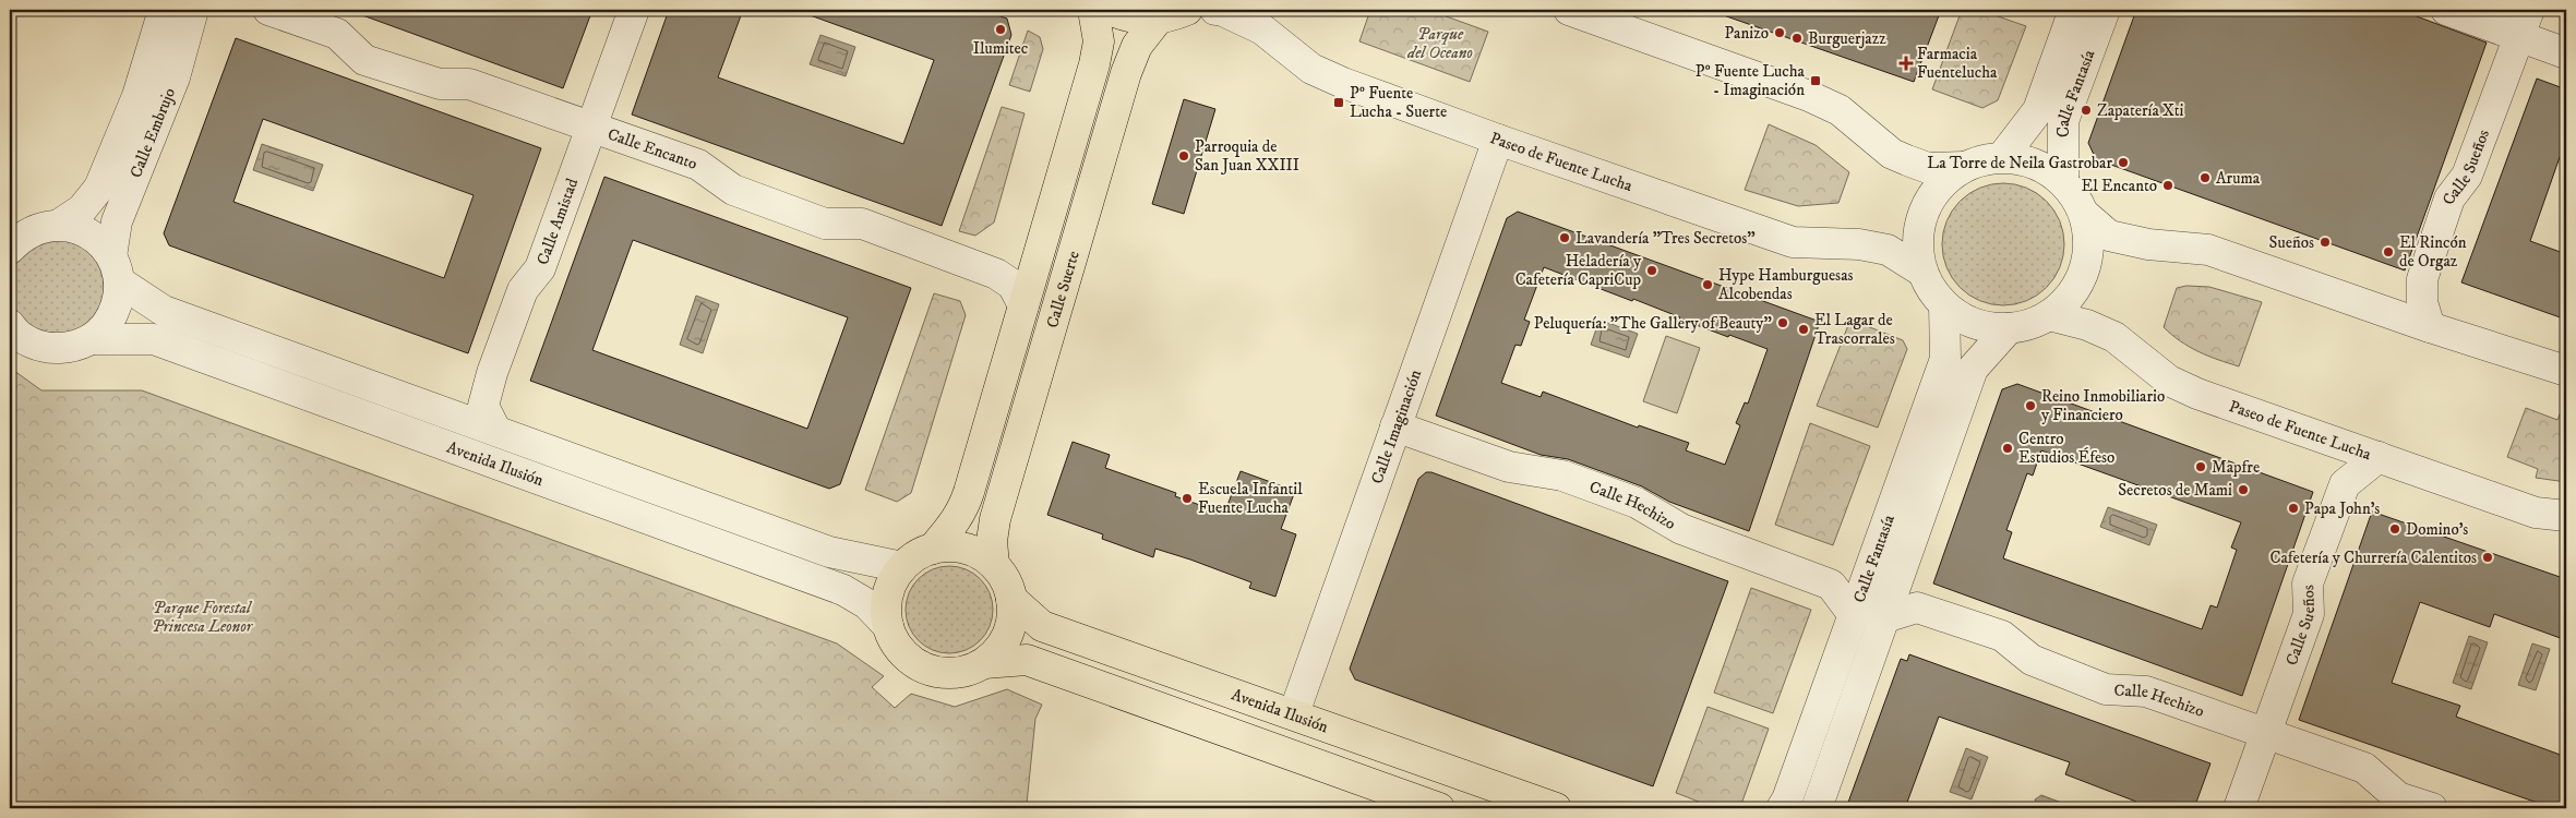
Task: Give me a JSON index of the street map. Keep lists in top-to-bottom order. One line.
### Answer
{"streets":{"main road":["Calle Suerte","Avenida Ilusión"],"street":["Calle Fantasía","Calle Embrujo","Calle Encanto","Paseo de Fuente Lucha","Calle Sueños","Calle Amistad","Calle Imaginación","Calle Hechizo"]},"crossings":[["Calle Fantasía","Paseo de Fuente Lucha"],["Calle Fantasía","Calle Hechizo"],["Calle Embrujo","Avenida Ilusión"],["Calle Encanto","Calle Amistad"],["Calle Encanto","Calle Suerte"],["Paseo de Fuente Lucha","Calle Sueños"],["Paseo de Fuente Lucha","Calle Imaginación"],["Calle Sueños","Calle Hechizo"],["Calle Amistad","Avenida Ilusión"],["Calle Suerte","Avenida Ilusión"],["Calle Imaginación","Avenida Ilusión"],["Calle Imaginación","Calle Hechizo"]],"parks":["Parque del Oceano","Parque Forestal Princesa Leonor"],"places":{"other":["Ilumitec","Panizo","Burguerjazz","Zapatería Xti","Parroquia de San Juan XXIII","La Torre de Neila Gastrobar","Aruma","El Encanto","Lavandería \"Tres Secretos\"","Sueños","El Rincón de Orgaz","Heladería y Cafetería CapriCup","Hype Hamburguesas Alcobendas","Peluquería: \"The Gallery of Beauty\"","El Lagar de Trascorrales","Reino Inmobiliario y Financiero","Centro Estudios Éfeso","Mapfre","Secretos de Mami","Escuela Infantil Fuente Lucha","Papa John's","Domino's","Cafetería y Churrería Calentitos"],"health":["Farmacia Fuentelucha"],"transit":["Pº Fuente Lucha - Imaginación","Pº Fuente Lucha - Suerte"]}}
